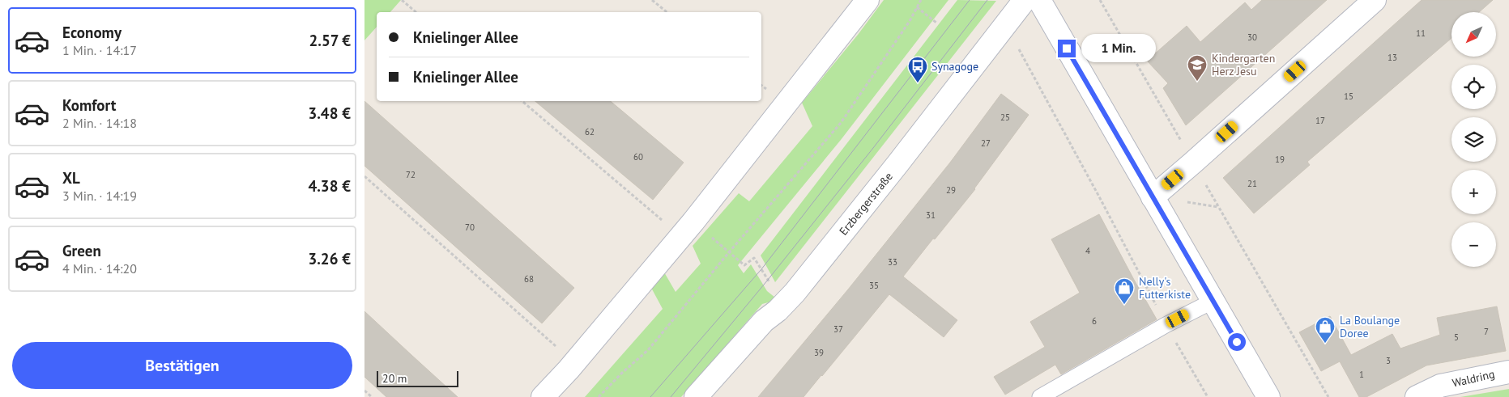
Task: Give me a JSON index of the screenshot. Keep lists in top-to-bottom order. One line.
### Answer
{"streets":{"street":["Erzbergerstraße","Waldring"]},"places":{"school or university":["Kindergarten Herz Jesu"],"bus stop":["Synagoge"],"shop":["Nelly's Futterkiste","La Boulange Doree"]},"house_numbers":["11","30","13","15","25","17","62","27","60","19","72","21","29","31","70","4","33","68","35","6","37","7","5","39","3","1"],"scale_bar":"20 m","north":"bottom left","page":{"list":[{"name":"Economy","note":"1 Min. · 14:17","value":"2.57 €"},{"name":"Komfort","note":"2 Min. · 14:18","value":"3.48 €"},{"name":"XL","note":"3 Min. · 14:19","value":"4.38 €"},{"name":"Green","note":"4 Min. · 14:20","value":"3.26 €"}],"map_buttons":["+","−"],"banner":["Knielinger Allee","Knielinger Allee"],"bubble":"1 Min.","buttons":"Bestätigen","scale":"20 m"}}
